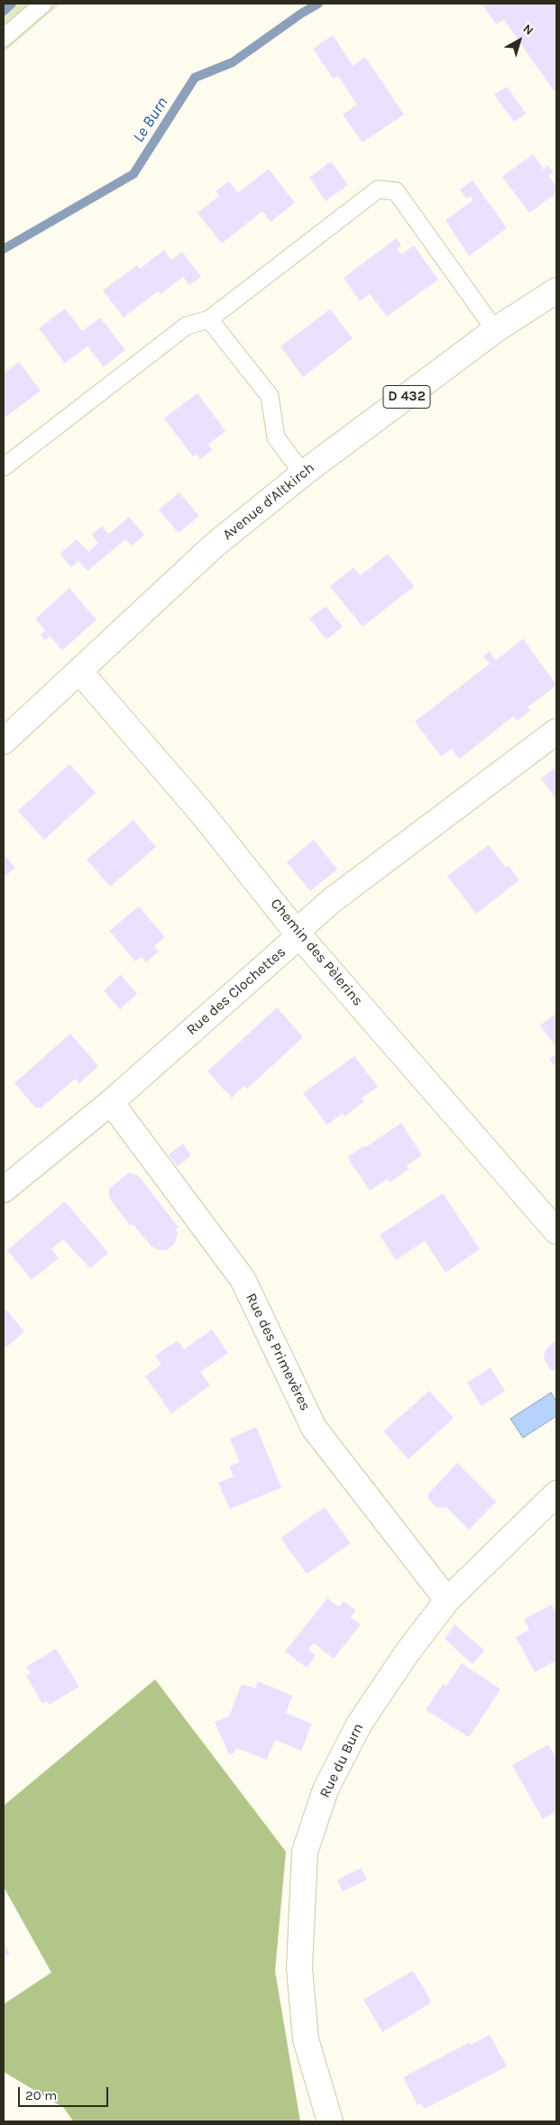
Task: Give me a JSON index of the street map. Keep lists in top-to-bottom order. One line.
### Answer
{"streets":{"street":["D 432","Avenue d'Altkirch","Chemin des Pèlerins","Rue des Clochettes","Rue des Primevères","Rue du Burn"]},"crossings":[["Avenue d'Altkirch","Chemin des Pèlerins"],["Chemin des Pèlerins","Rue des Clochettes"],["Rue des Clochettes","Rue des Primevères"],["Rue des Primevères","Rue du Burn"]],"water":["Le Burn"],"scale_bar":"20 m","north":"top right"}
